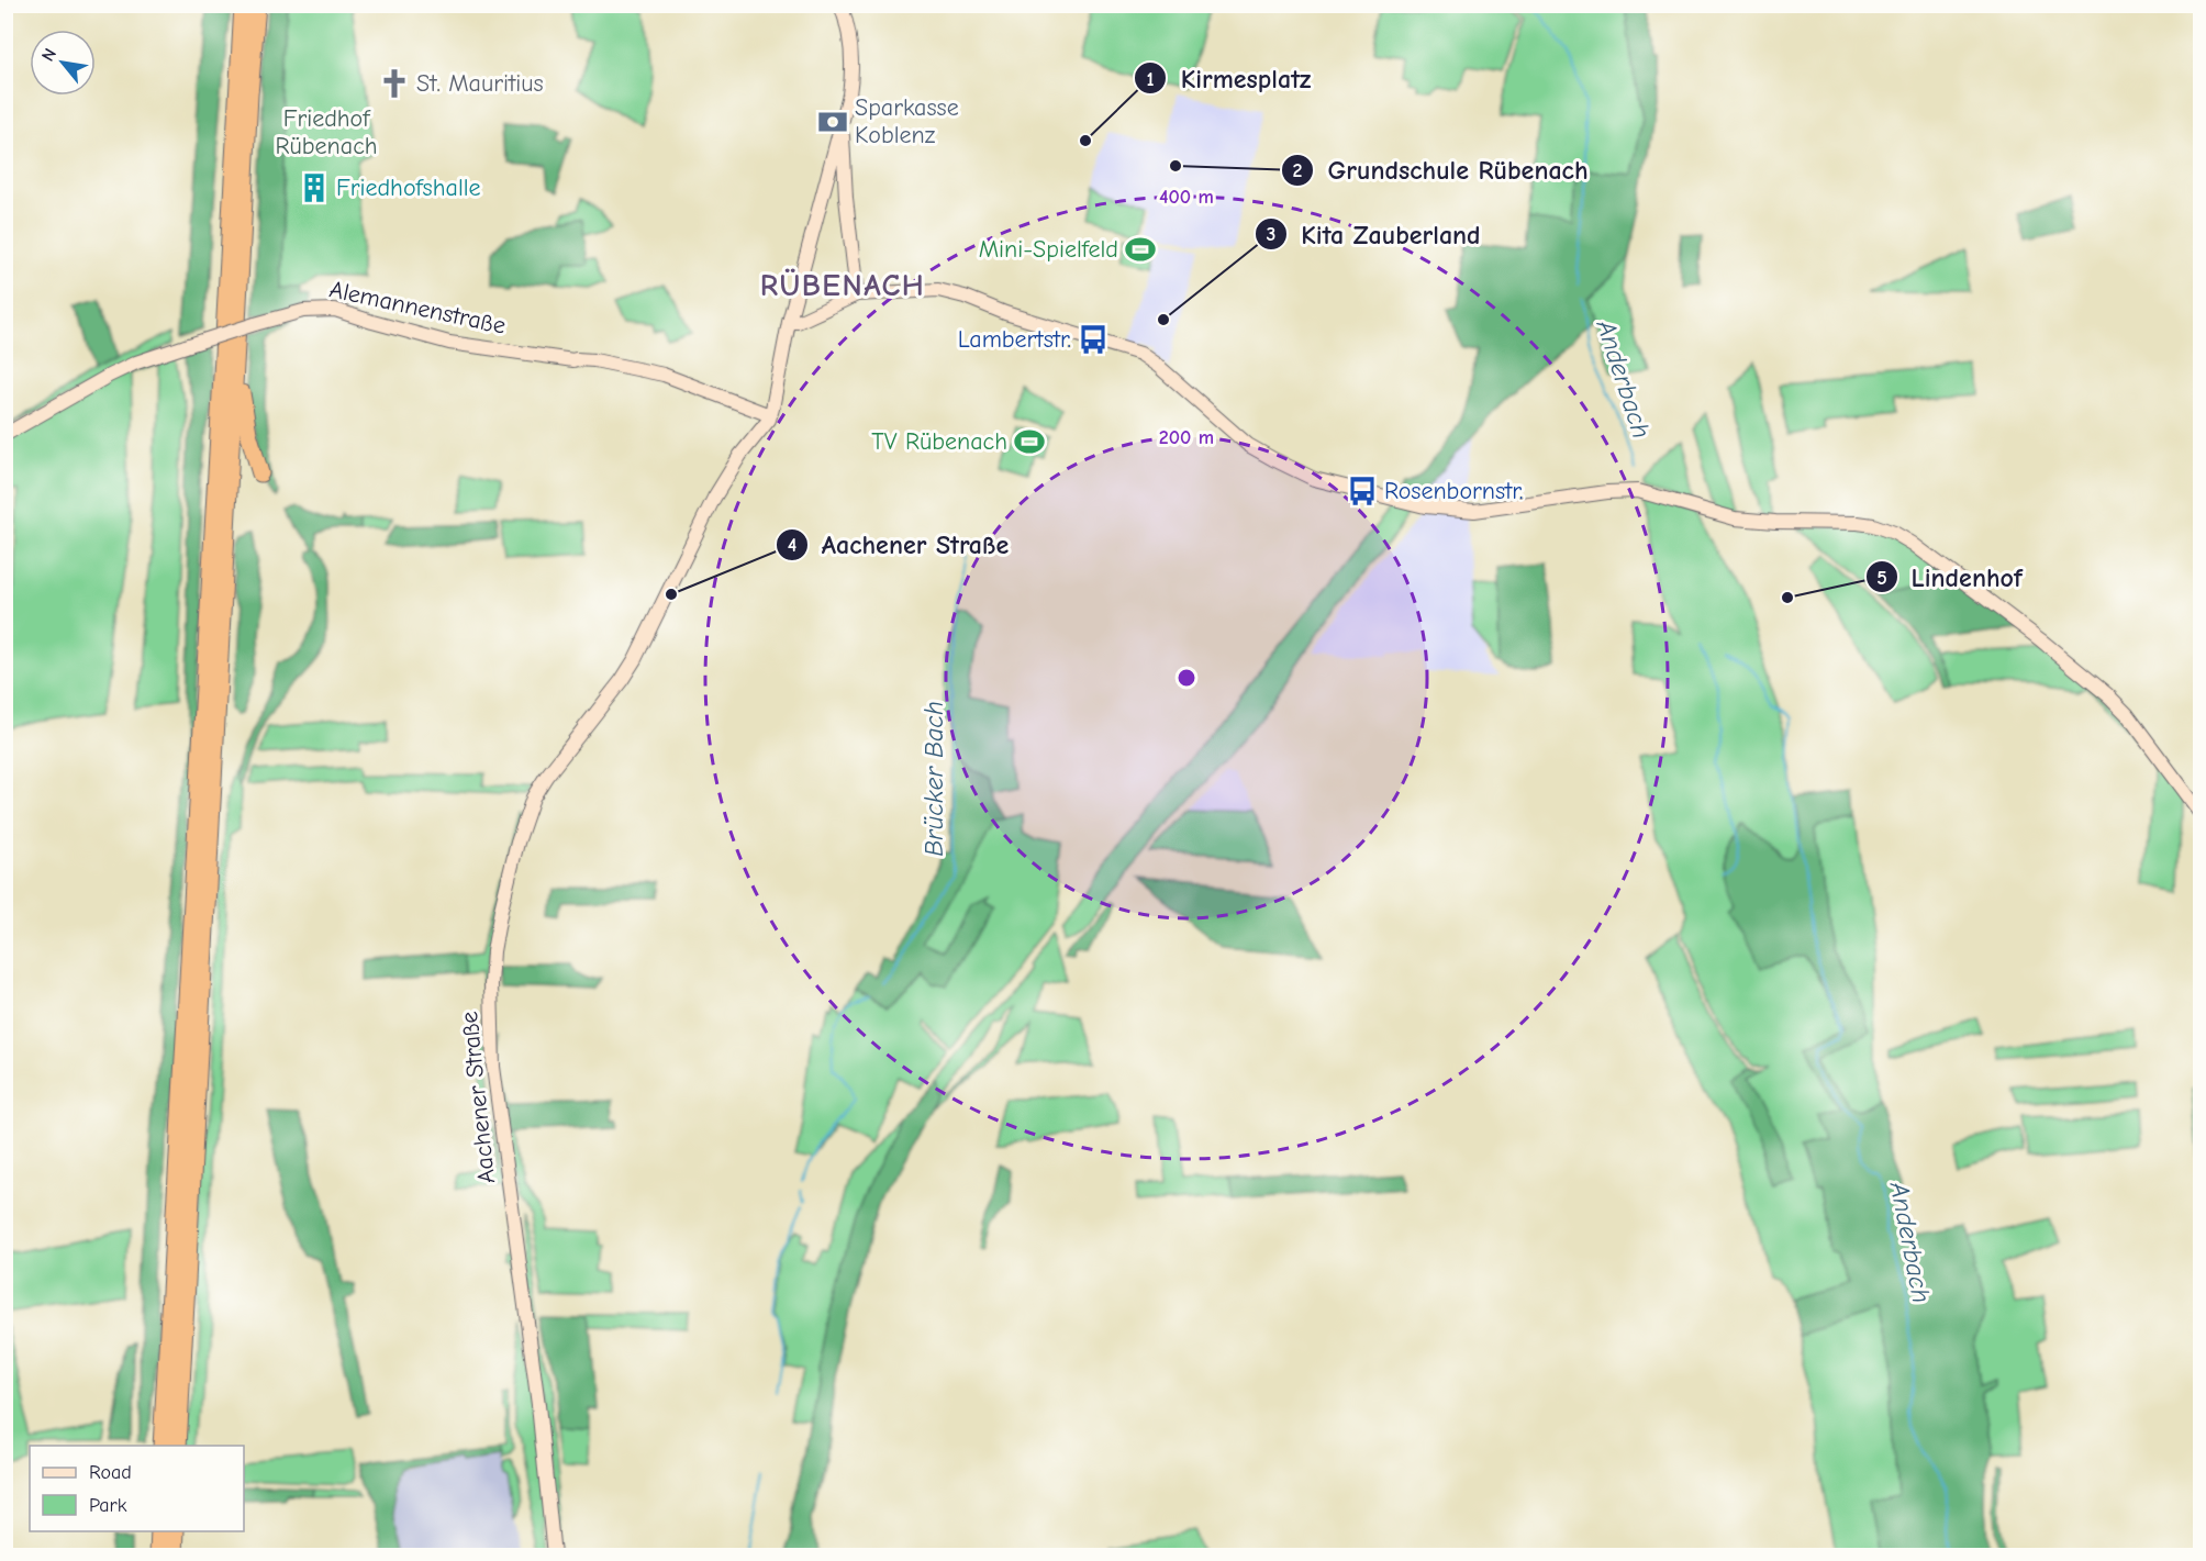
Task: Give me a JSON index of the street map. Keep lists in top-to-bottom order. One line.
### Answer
{"streets":{"main road":["Alemannenstraße","Aachener Straße"]},"crossings":[["Alemannenstraße","Aachener Straße"]],"districts":["RÜBENACH"],"water":["Anderbach","Brücker Bach"],"parks":["Friedhof Rübenach"],"places":{"church":["St. Mauritius"],"bank":["Sparkasse Koblenz"],"other":["Kirmesplatz","Grundschule Rübenach","Kita Zauberland","Aachener Straße","Lindenhof"],"building":["Friedhofshalle"],"sports":["Mini-Spielfeld","TV Rübenach"],"bus stop":["Lambertstr.","Rosenbornstr."]},"legend":["Road","Park"],"north":"top left","rings":["400 m","200 m"]}
